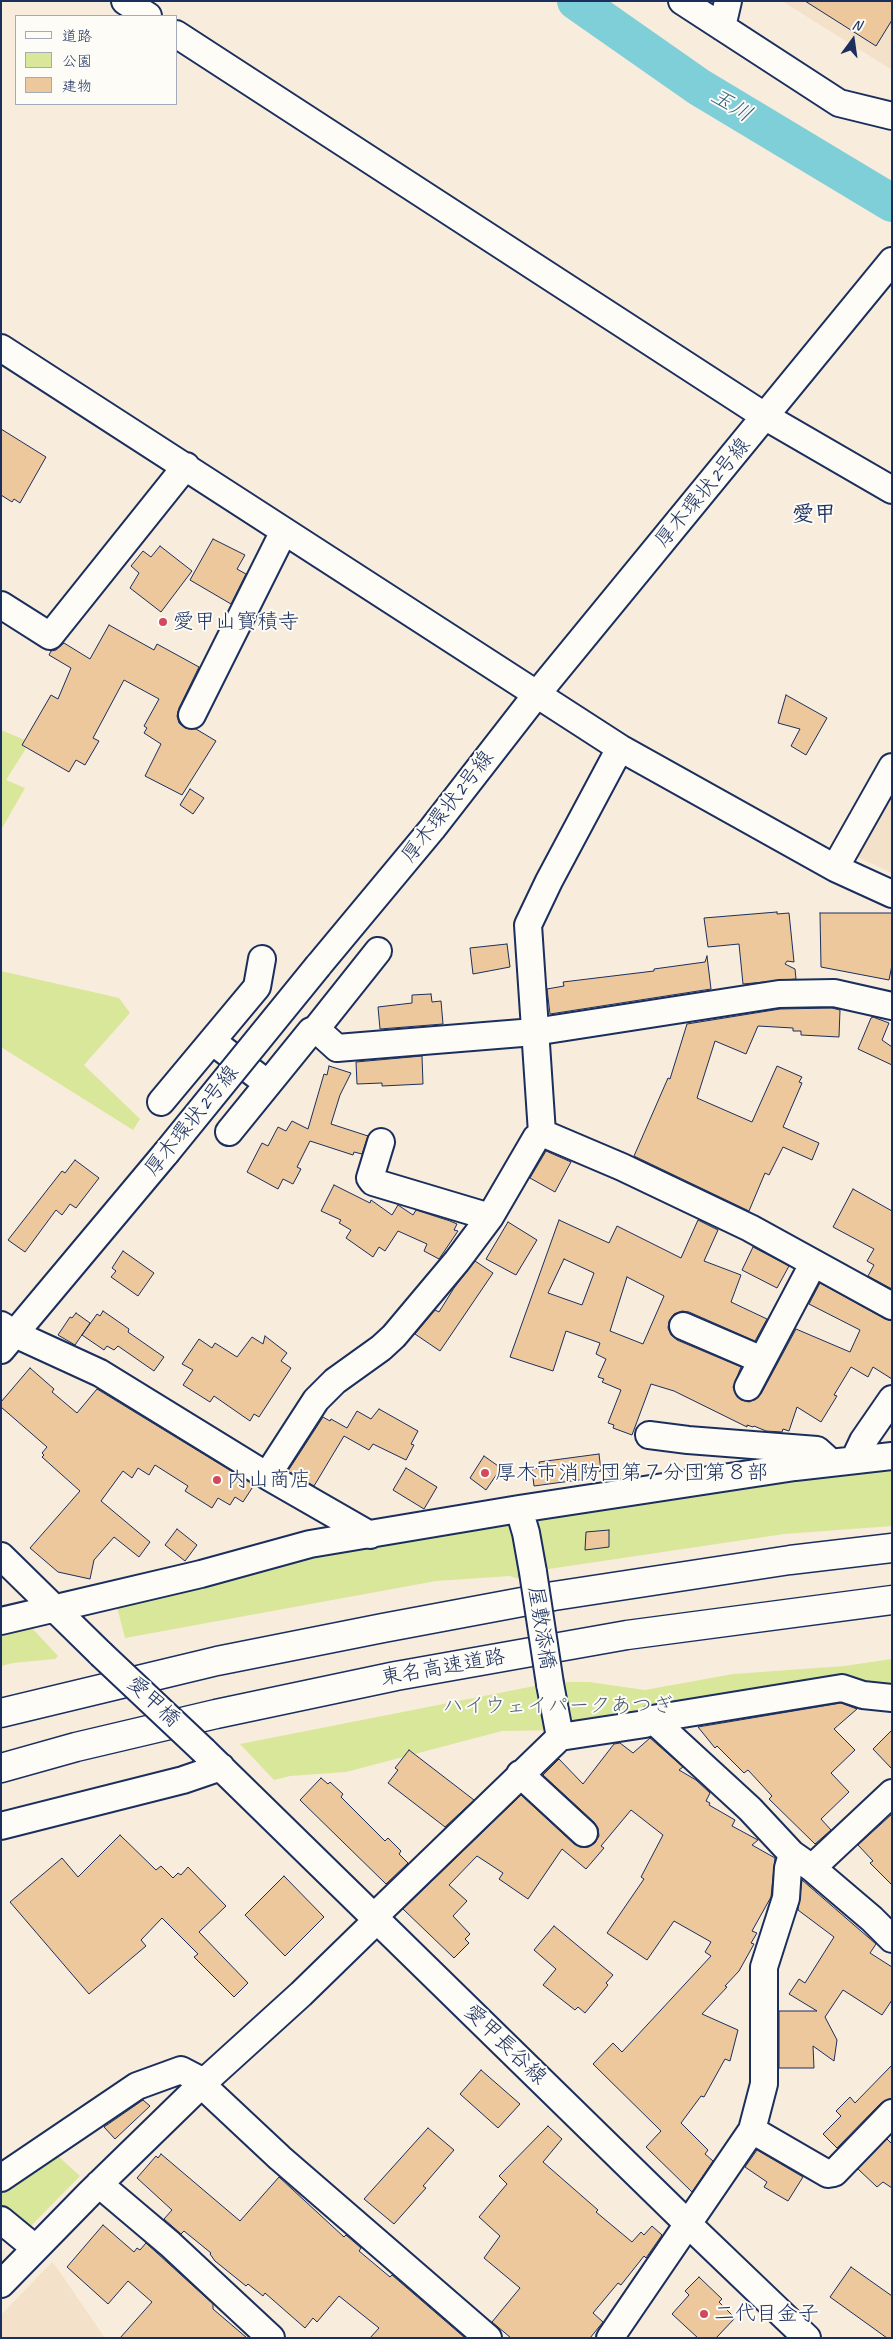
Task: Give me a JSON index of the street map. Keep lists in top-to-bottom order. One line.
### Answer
{"streets":{"highway":["東名高速道路"],"street":["厚木環状2号線","屋敷添橋","愛甲橋","愛甲長谷線"]},"crossings":[["愛甲橋","愛甲長谷線"]],"districts":["愛甲"],"water":["玉川"],"parks":["ハイウェイパークあつぎ"],"places":["愛甲山寳積寺","厚木市消防団第７分団第８部","内山商店","二代目金子"],"legend":["道路","公園","建物"],"north":"top"}
